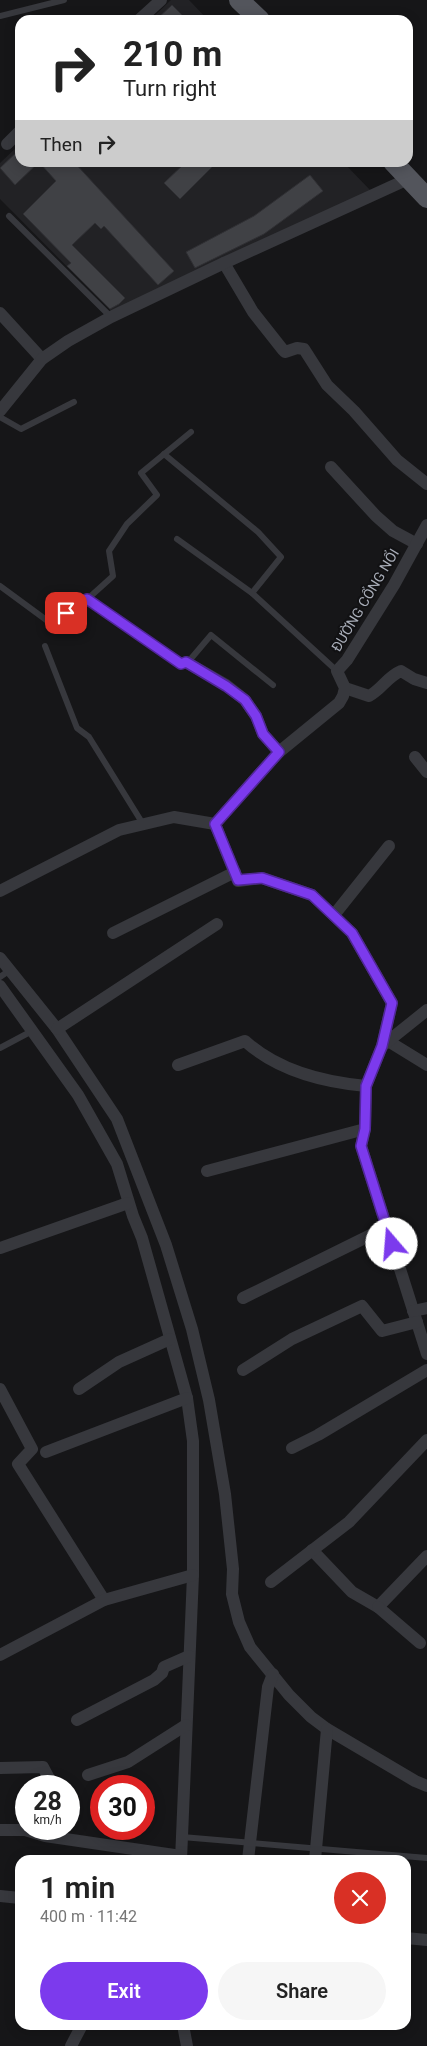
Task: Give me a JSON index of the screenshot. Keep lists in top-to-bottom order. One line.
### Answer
{"streets":{"street":["ĐƯỜNG CỔNG NỔI"]},"page":{"turn":["210 m","Turn right"],"then":"Then","speed":"28 km/h","limit":"30","heading":["1 min","400 m · 11:42"],"buttons":["Exit","Share"]}}
